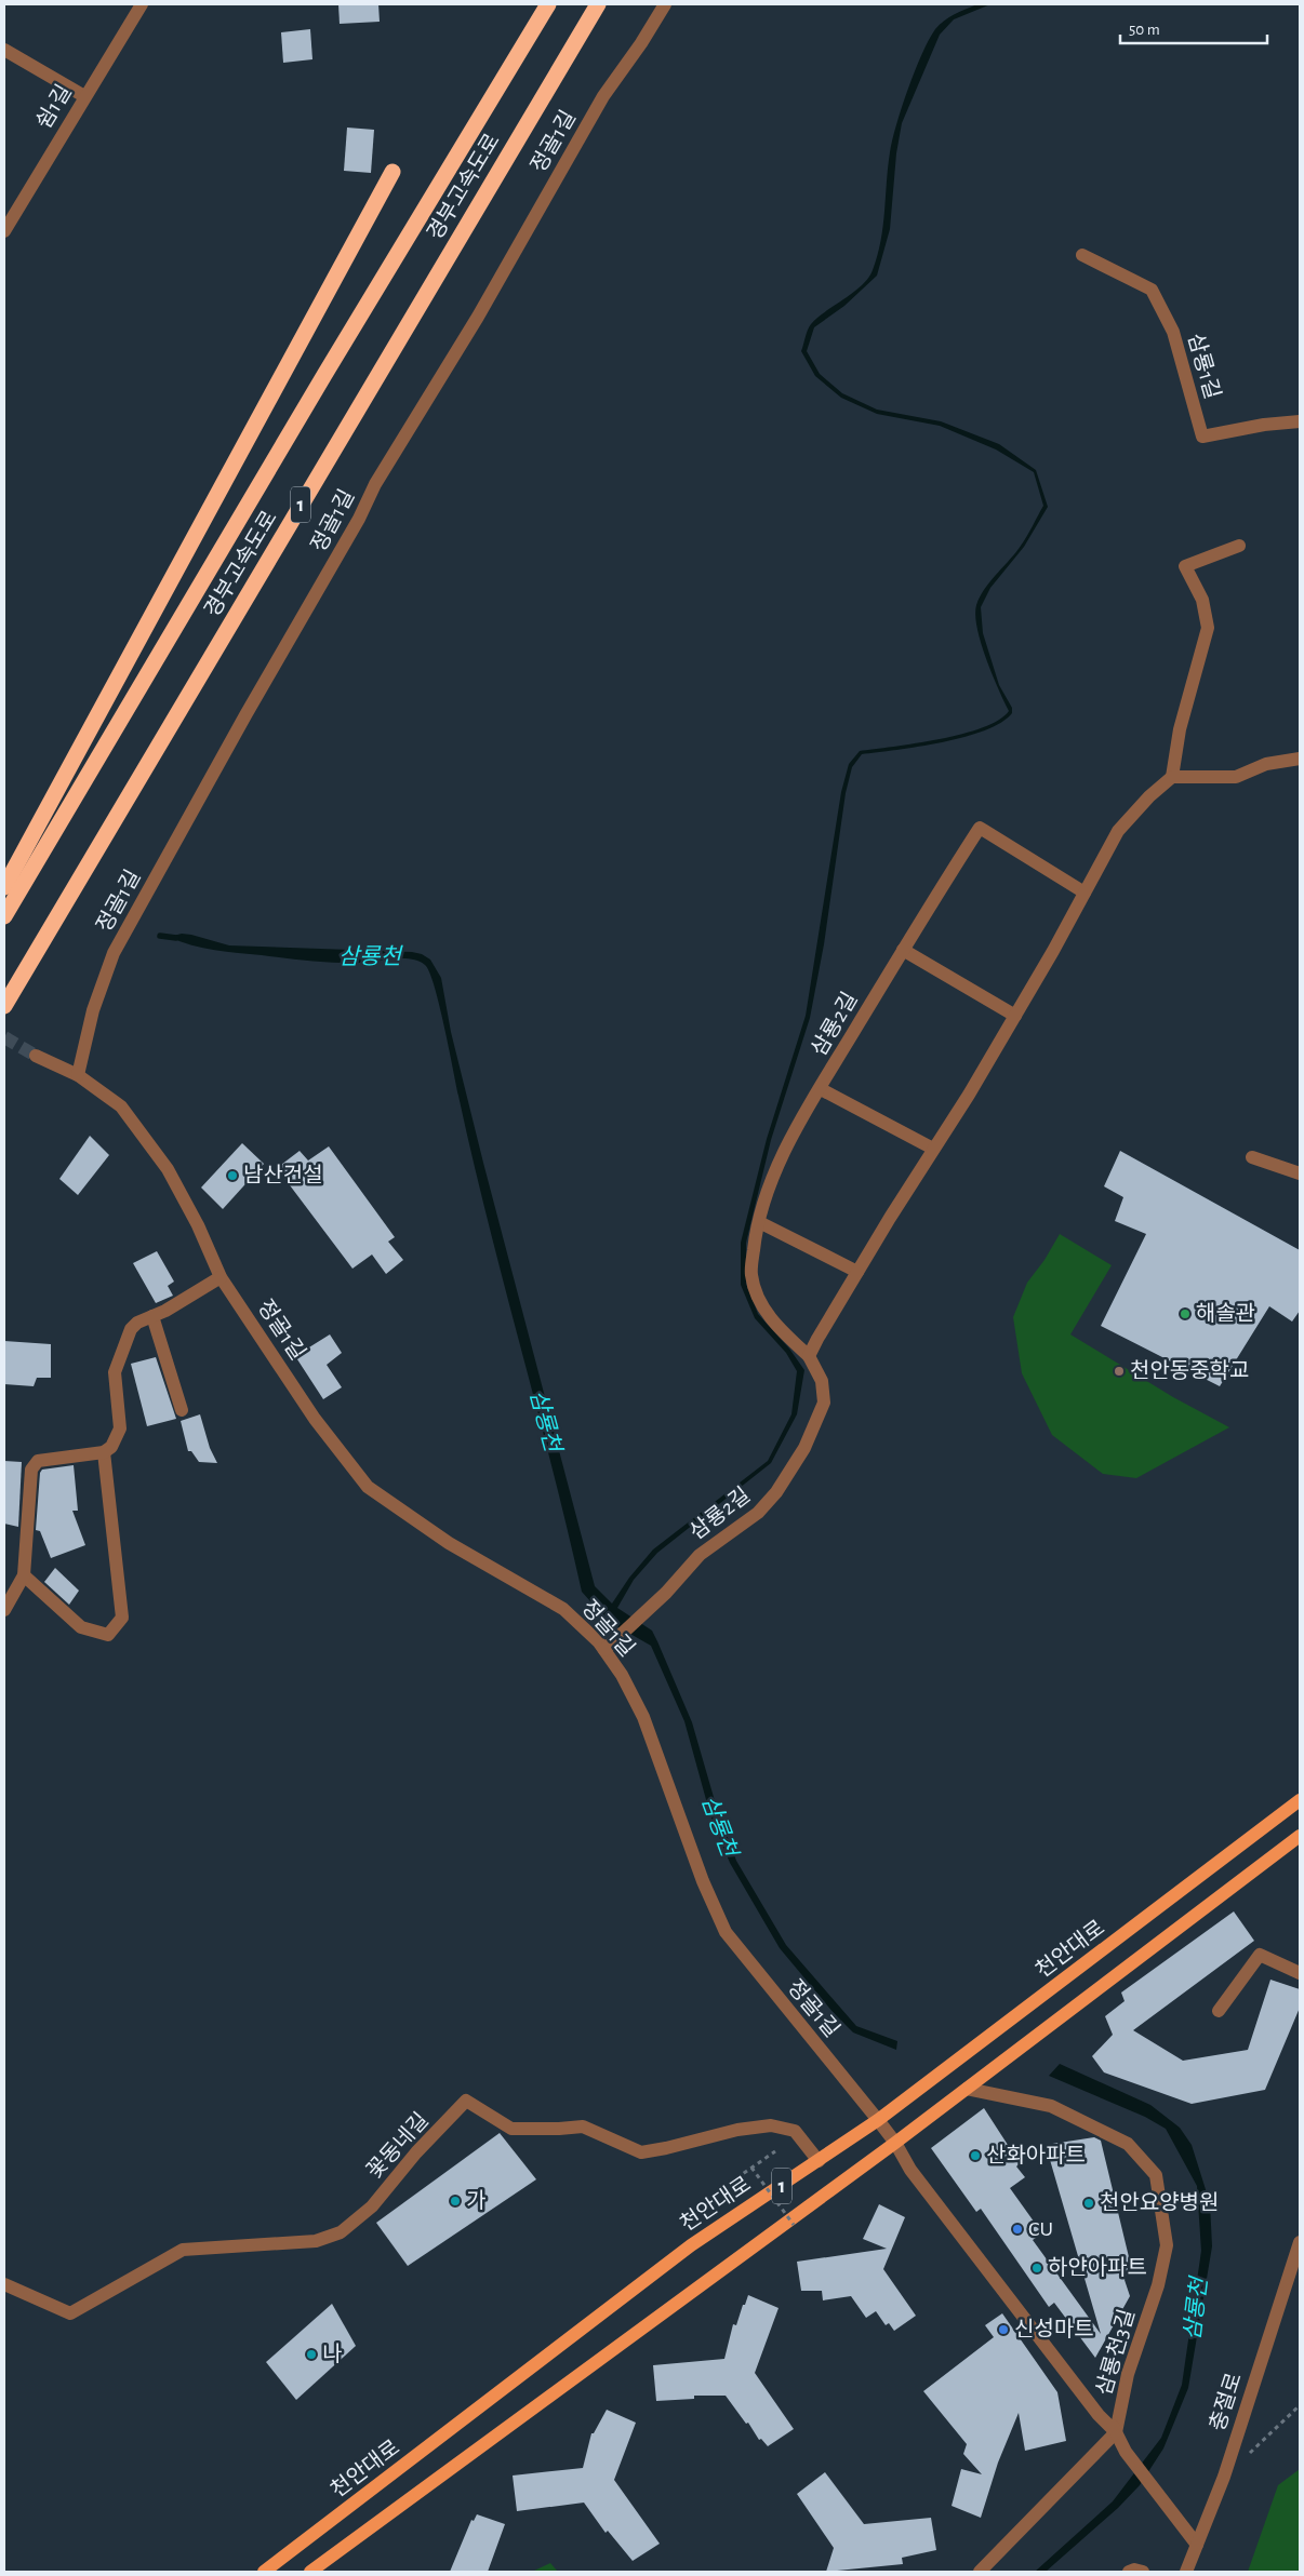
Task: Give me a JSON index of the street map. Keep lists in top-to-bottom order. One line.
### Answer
{"streets":{"highway":["경부고속도로","1"],"main road":["천안대로"],"street":["쉼1길","정골1길","삼룡1길","삼룡2길","꽃동네길","삼룡천3길","충절로"]},"crossings":[["정골1길","1"],["정골1길","삼룡2길"],["정골1길","천안대로"],["정골1길","삼룡천3길"],["정골1길","충절로"],["1","삼룡천3길"],["천안대로","꽃동네길"]],"water":["삼룡천"],"places":["남산건설","해솔관","천안동중학교","산화아파트","가","천안요양병원","CU","하얀아파트","신성마트","나"],"scale_bar":"50 m"}
